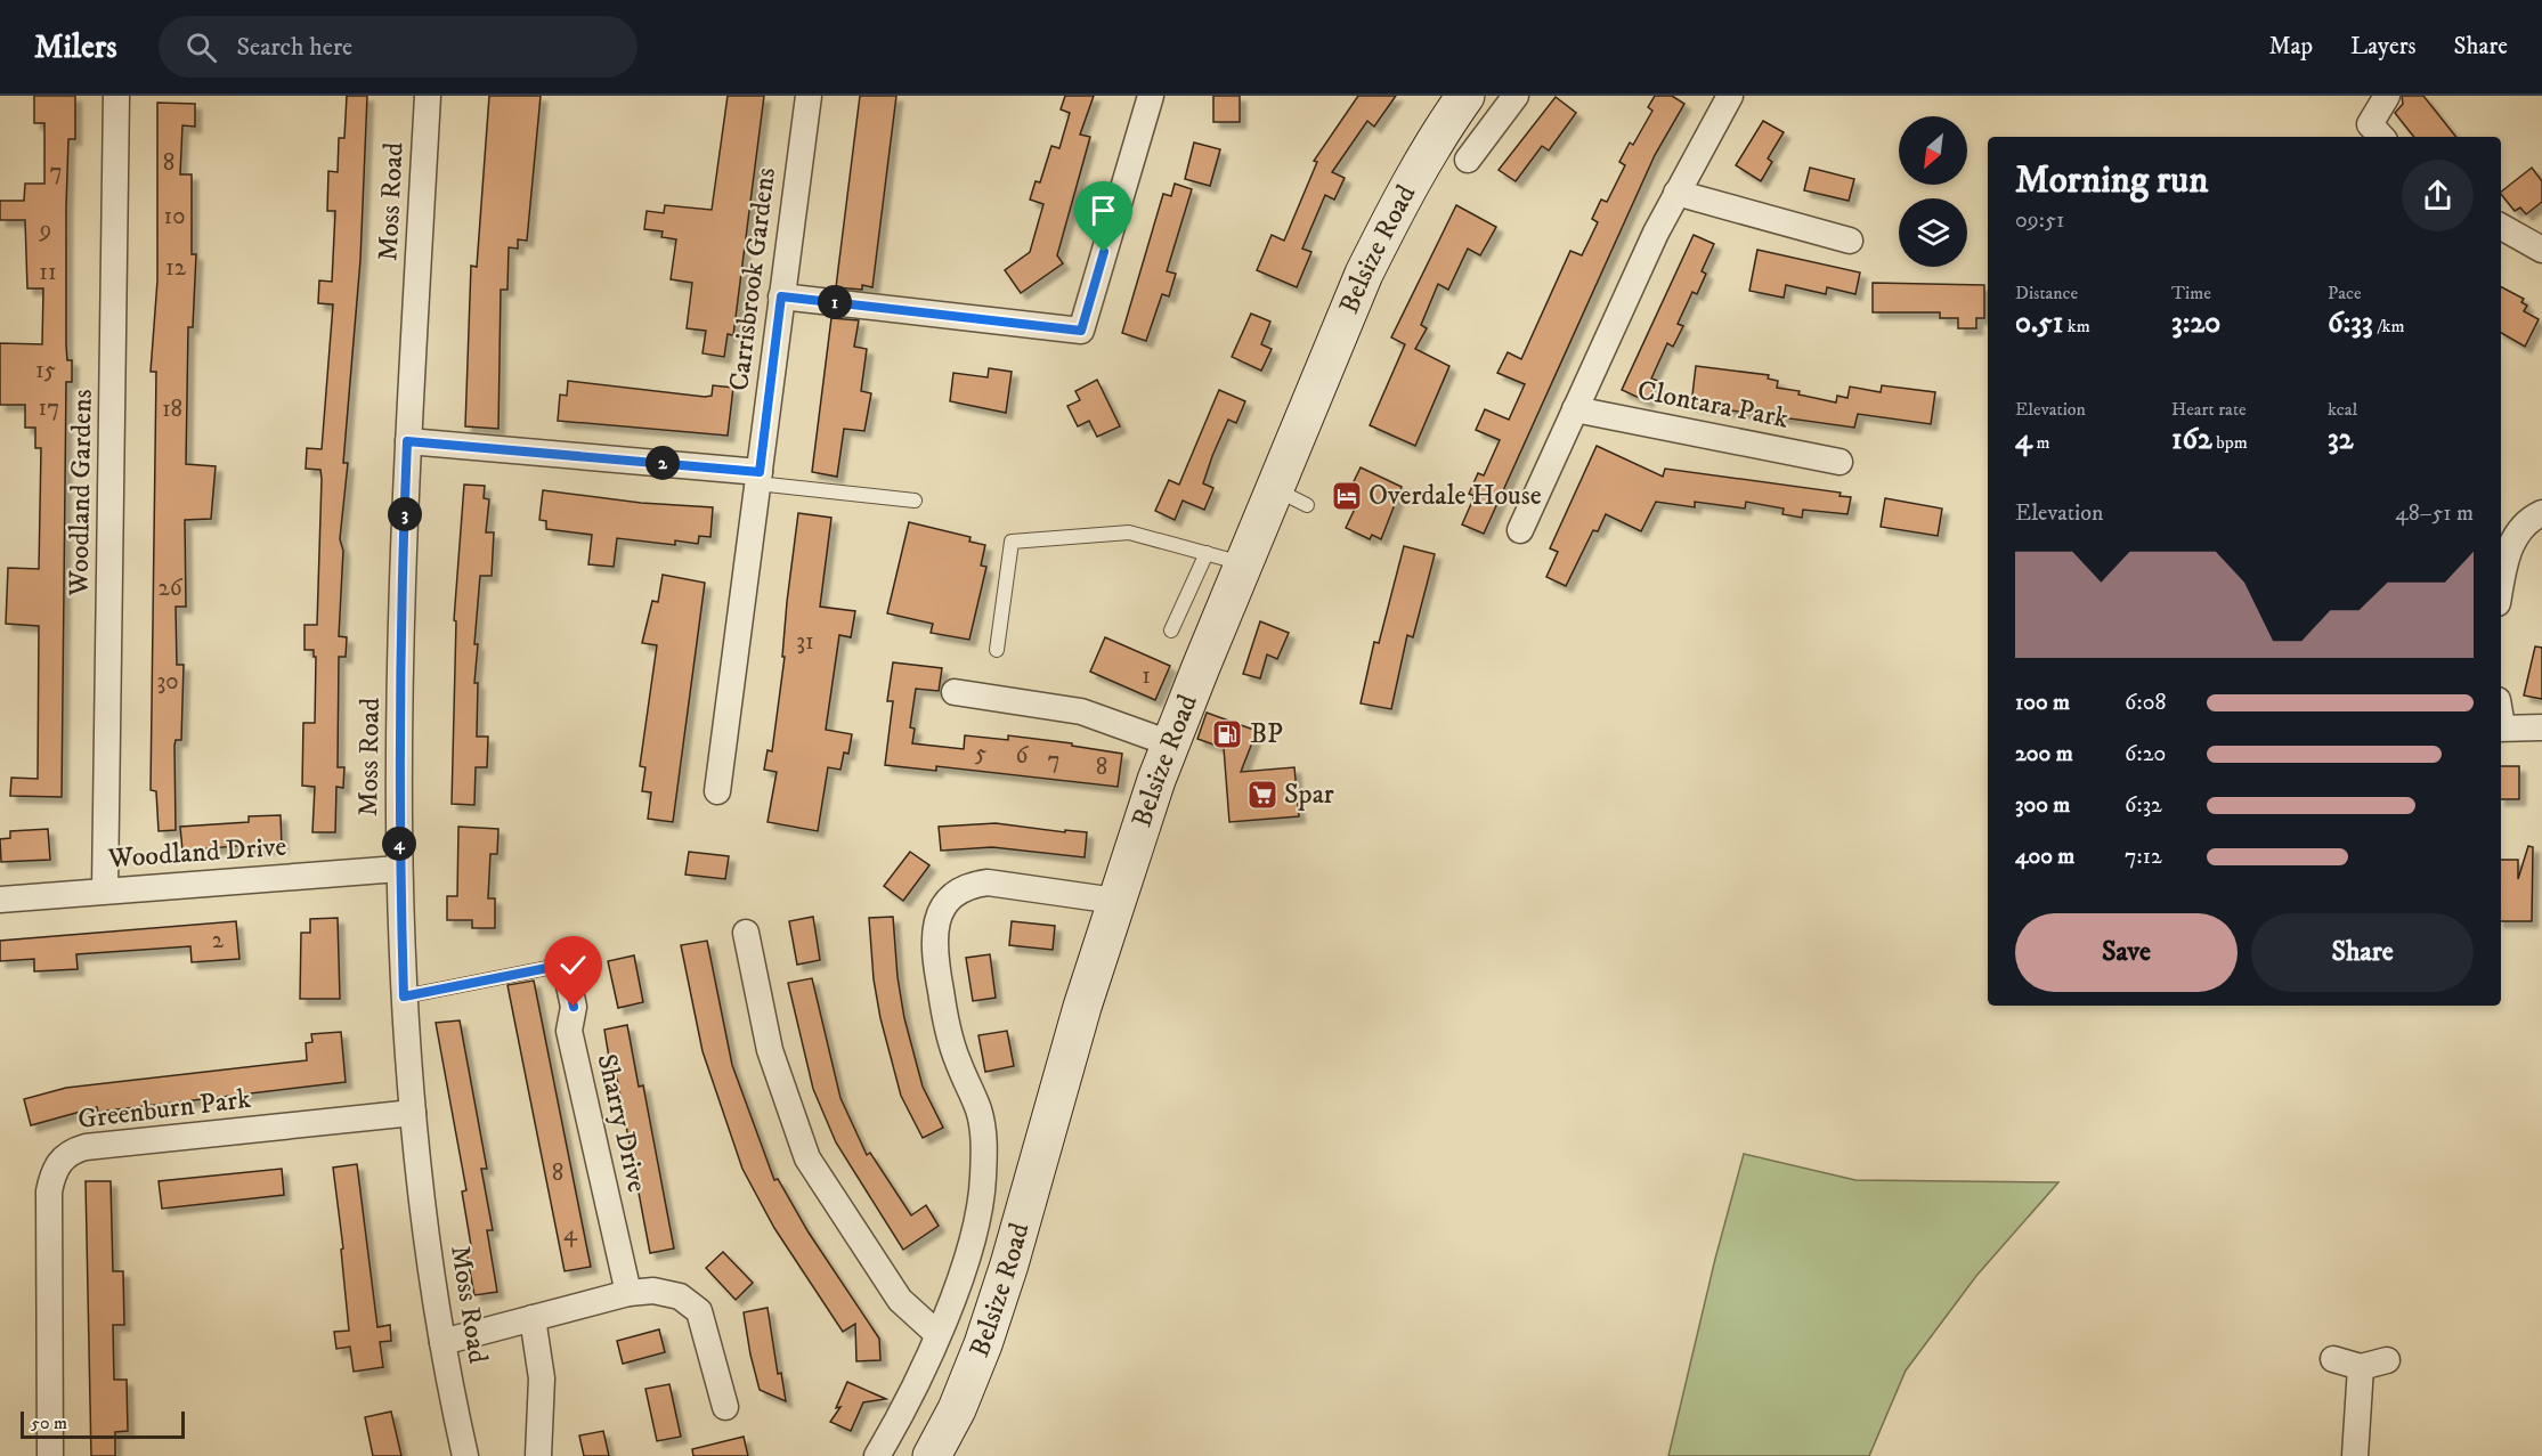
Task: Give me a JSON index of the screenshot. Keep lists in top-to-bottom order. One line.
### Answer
{"streets":{"street":["Moss Road","Belsize Road","Carrisbrook Gardens","Clontara Park","Woodland Gardens","Woodland Drive","Greenburn Park","Sharry Drive"]},"crossings":[["Moss Road","Woodland Drive"],["Moss Road","Greenburn Park"],["Woodland Gardens","Woodland Drive"]],"places":{"hotel":["Overdale House"],"fuel station":["BP"],"supermarket":["Spar"]},"house_numbers":["8","7","10","9","12","11","15","17","18","26","31","1","30","5","6","7","8","2","8","4"],"scale_bar":"50 m","north":"bottom left","page":{"header":"Milers","search":"Search here","nav":["Map","Layers","Share"],"heading":["Morning run","09:51"],"stats":[["Distance","0.51 km"],["Time","3:20"],["Pace","6:33 /km"],["Elevation","4 m"],["Heart rate","162 bpm"],["kcal","32"]],"pins":["1","2","3","4"],"chart":["Elevation","48–51 m"],"list":[{"name":"100 m","note":"6:08"},{"name":"200 m","note":"6:20"},{"name":"300 m","note":"6:32"},{"name":"400 m","note":"7:12"}],"buttons":["Save","Share"],"scale":"50 m"}}
